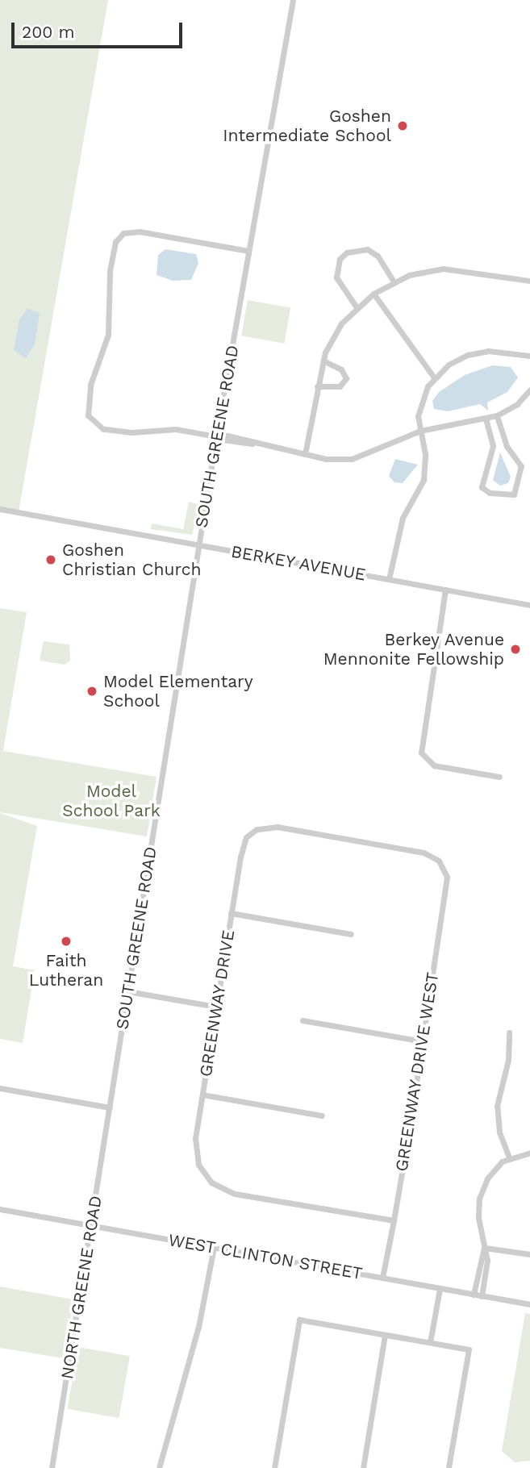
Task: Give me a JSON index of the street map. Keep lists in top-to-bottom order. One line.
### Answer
{"streets":{"street":["SOUTH GREENE ROAD","BERKEY AVENUE","GREENWAY DRIVE","GREENWAY DRIVE WEST","WEST CLINTON STREET","NORTH GREENE ROAD"]},"crossings":[["SOUTH GREENE ROAD","BERKEY AVENUE"],["SOUTH GREENE ROAD","NORTH GREENE ROAD"],["GREENWAY DRIVE","GREENWAY DRIVE WEST"],["GREENWAY DRIVE WEST","WEST CLINTON STREET"],["WEST CLINTON STREET","NORTH GREENE ROAD"]],"parks":["Model School Park"],"places":["Goshen Intermediate School","Goshen Christian Church","Berkey Avenue Mennonite Fellowship","Model Elementary School","Faith Lutheran"],"scale_bar":"200 m"}
